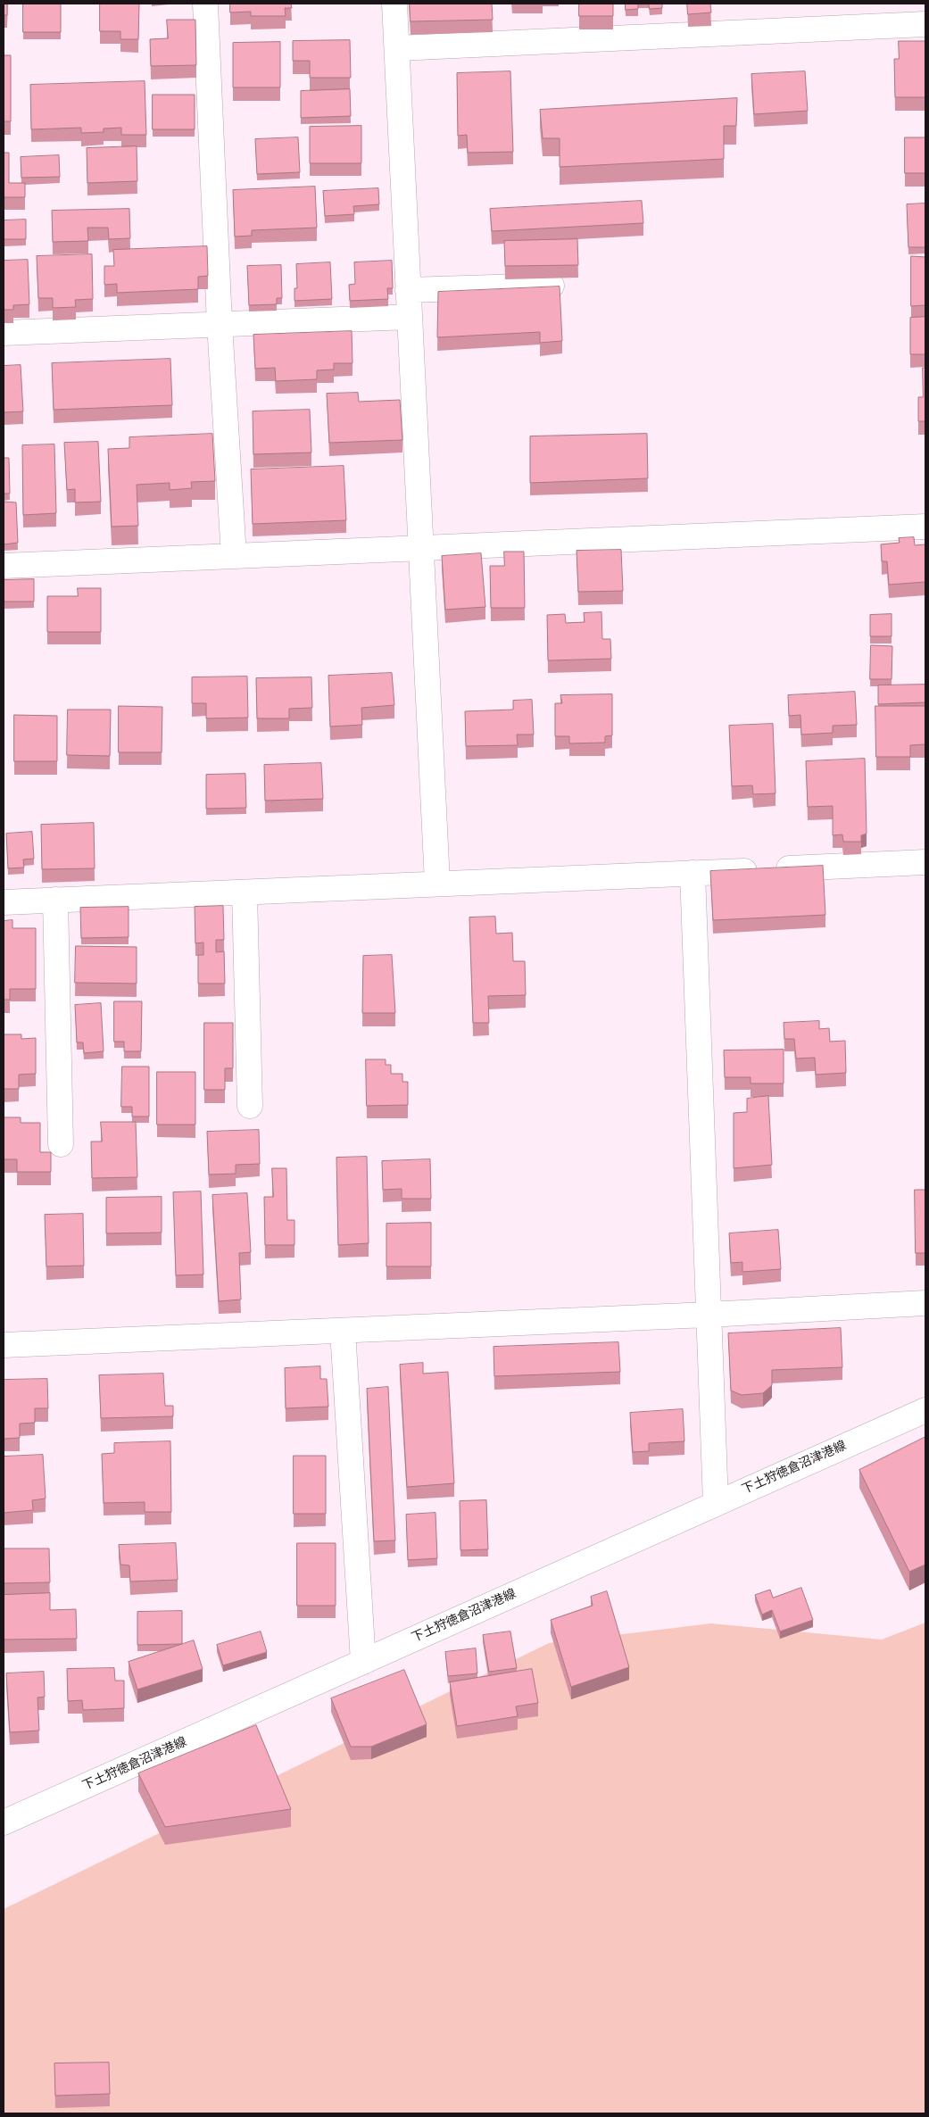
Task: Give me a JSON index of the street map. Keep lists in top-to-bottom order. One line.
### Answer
{"streets":{"street":["下土狩徳倉沼津港線"]}}
